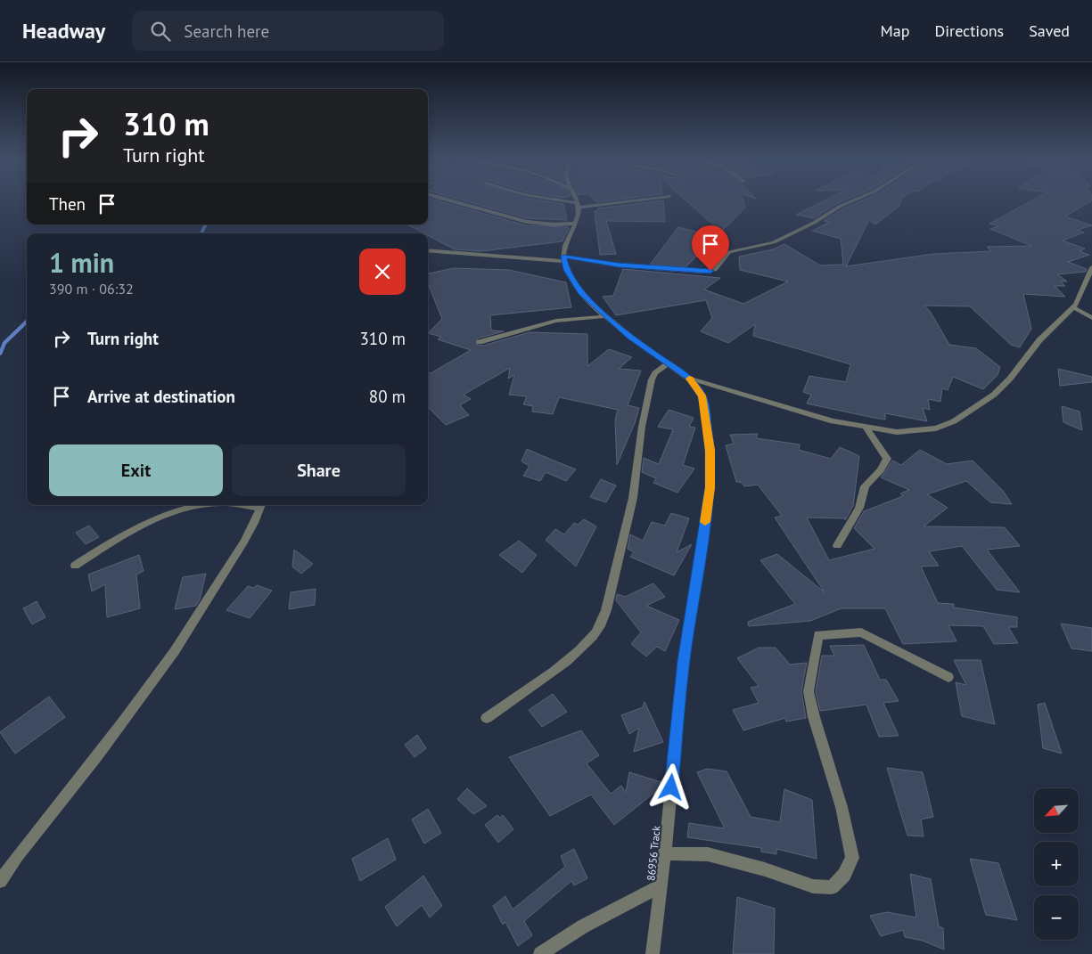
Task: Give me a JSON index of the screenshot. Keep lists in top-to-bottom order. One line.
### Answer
{"streets":{"street":["86956 Track"]},"north":"bottom left","page":{"header":"Headway","search":"Search here","nav":["Map","Directions","Saved"],"turn":["310 m","Turn right"],"then":"Then","heading":["1 min","390 m · 06:32"],"list":[{"name":"Turn right","value":"310 m"},{"name":"Arrive at destination","value":"80 m"}],"buttons":["Exit","Share"],"map_buttons":["+","−"]}}
